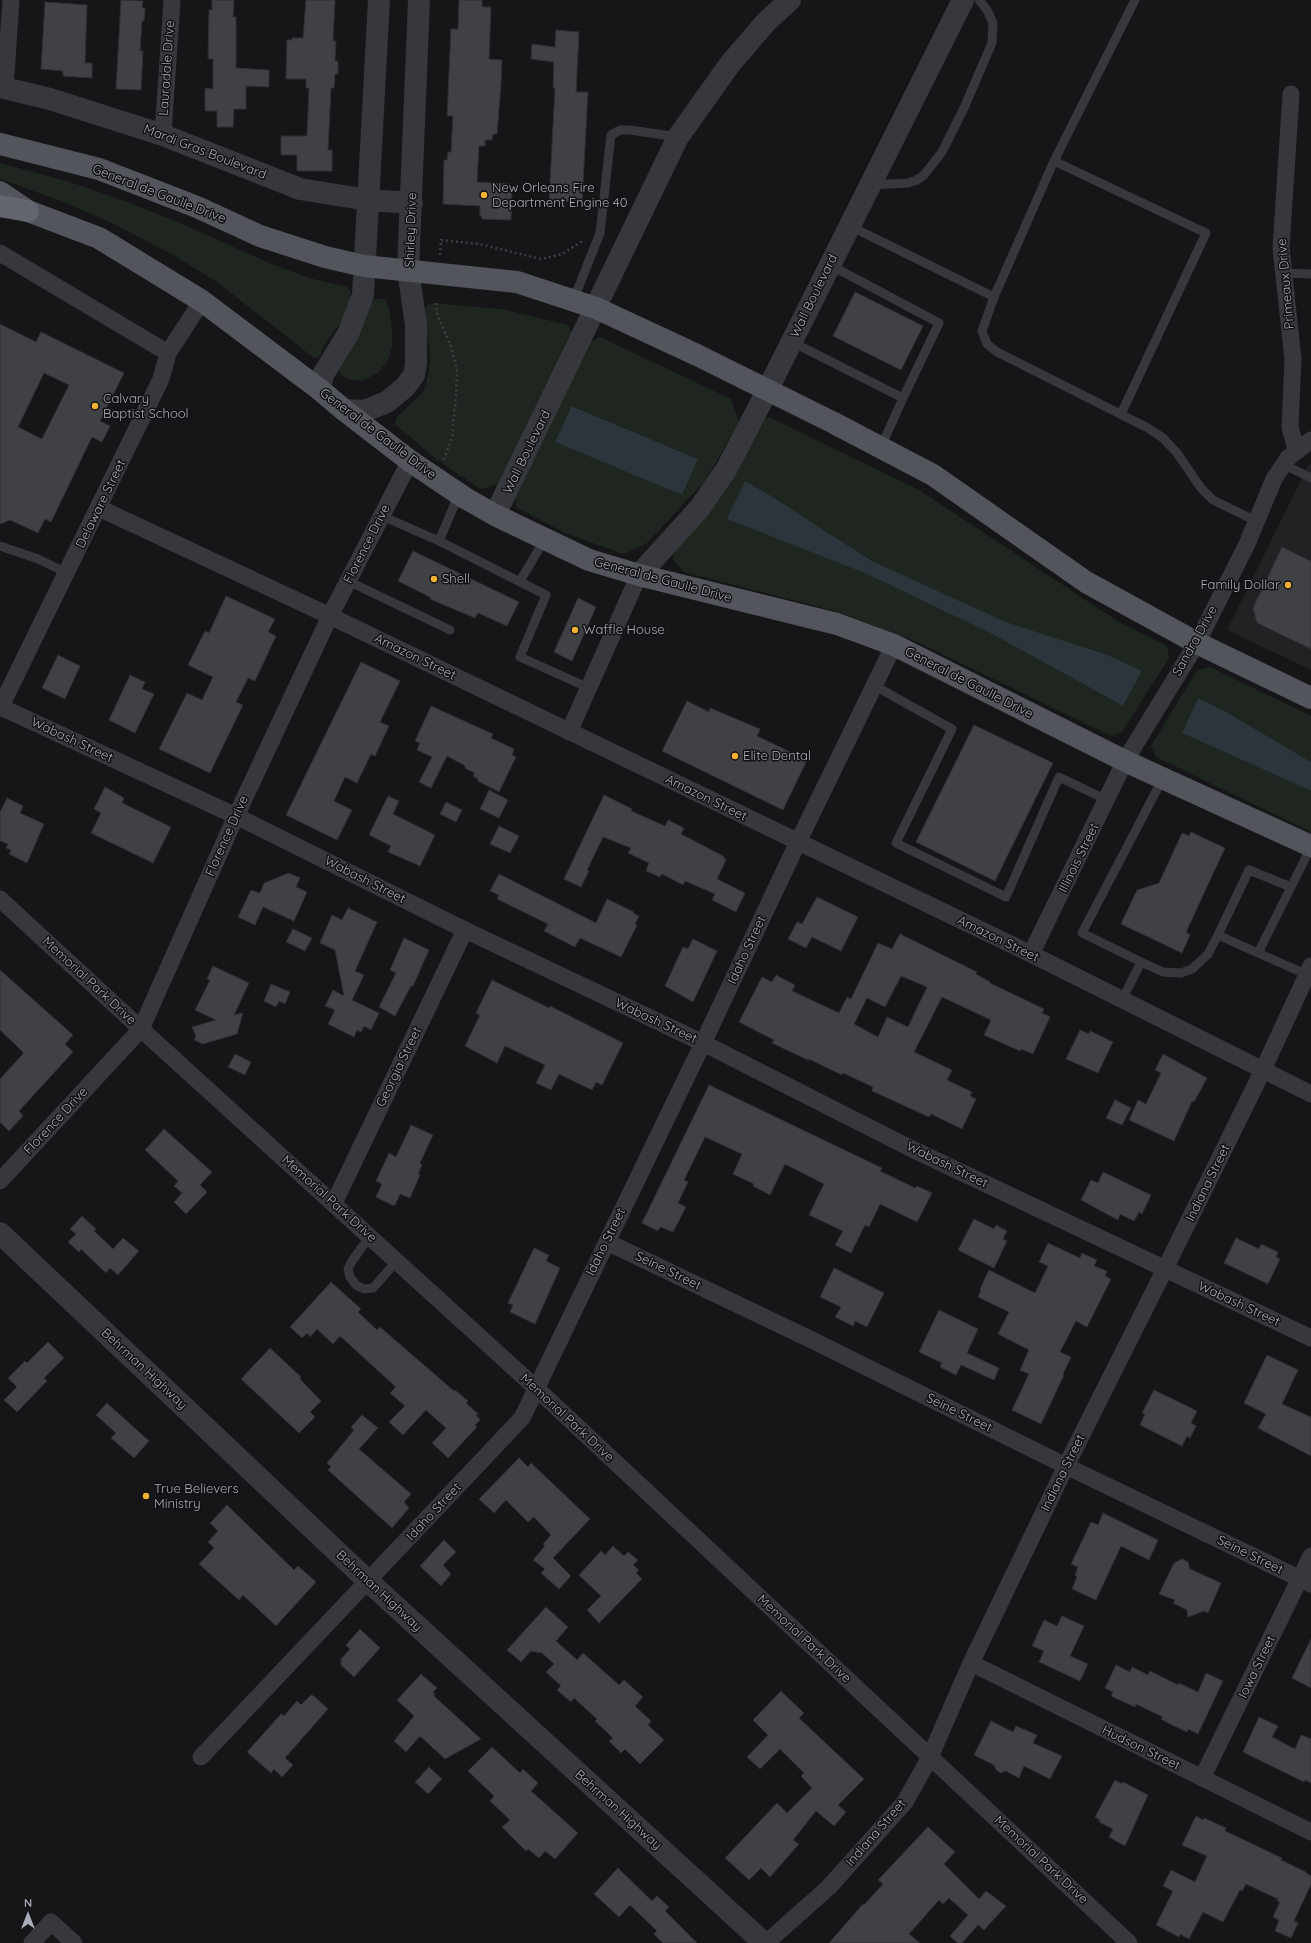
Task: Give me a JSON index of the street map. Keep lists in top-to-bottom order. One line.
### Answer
{"streets":{"main road":["General de Gaulle Drive"],"street":["Lauradale Drive","Mardi Gras Boulevard","Shirley Drive","Primeaux Drive","Wall Boulevard","Delaware Street","Florence Drive","Sandra Drive","Amazon Street","Wabash Street","Illinois Street","Idaho Street","Memorial Park Drive","Georgia Street","Indiana Street","Seine Street","Behrman Highway","Iowa Street","Hudson Street"]},"crossings":[["Lauradale Drive","Mardi Gras Boulevard"],["Mardi Gras Boulevard","Shirley Drive"],["General de Gaulle Drive","Shirley Drive"],["General de Gaulle Drive","Wall Boulevard"],["General de Gaulle Drive","Delaware Street"],["General de Gaulle Drive","Florence Drive"],["General de Gaulle Drive","Sandra Drive"],["General de Gaulle Drive","Illinois Street"],["General de Gaulle Drive","Idaho Street"],["Primeaux Drive","Sandra Drive"],["Delaware Street","Amazon Street"],["Delaware Street","Wabash Street"],["Florence Drive","Amazon Street"],["Florence Drive","Wabash Street"],["Florence Drive","Memorial Park Drive"],["Sandra Drive","Illinois Street"],["Amazon Street","Illinois Street"],["Amazon Street","Idaho Street"],["Amazon Street","Indiana Street"],["Wabash Street","Idaho Street"],["Wabash Street","Georgia Street"],["Wabash Street","Indiana Street"],["Idaho Street","Memorial Park Drive"],["Idaho Street","Seine Street"],["Idaho Street","Behrman Highway"],["Memorial Park Drive","Georgia Street"],["Memorial Park Drive","Indiana Street"],["Indiana Street","Seine Street"],["Indiana Street","Behrman Highway"],["Indiana Street","Hudson Street"],["Seine Street","Iowa Street"],["Iowa Street","Hudson Street"]],"places":["New Orleans Fire Department Engine 40","Calvary Baptist School","Shell","Family Dollar","Waffle House","Elite Dental","True Believers Ministry"],"north":"top"}
